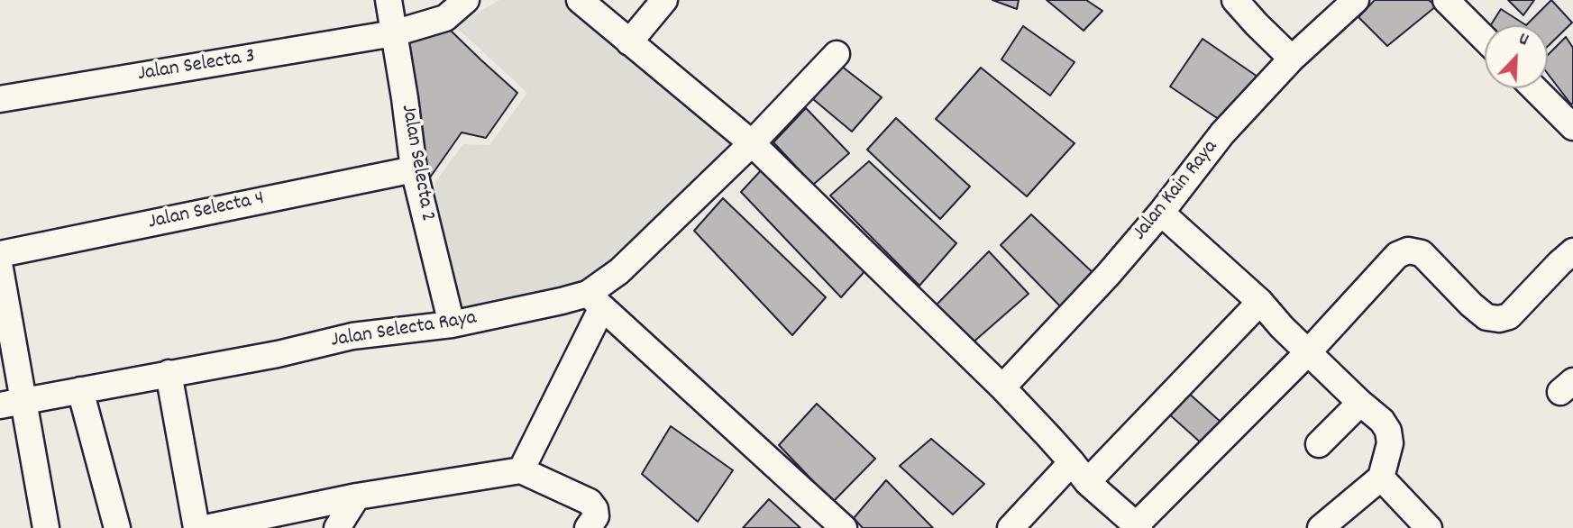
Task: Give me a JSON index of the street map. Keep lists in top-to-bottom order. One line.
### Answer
{"streets":{"street":["Jalan Selecta 3","Jalan Selecta 2","Jalan Kain Raya","Jalan Selecta 4","Jalan Selecta Raya"]},"crossings":[["Jalan Selecta 3","Jalan Selecta 2"],["Jalan Selecta 2","Jalan Selecta 4"],["Jalan Selecta 2","Jalan Selecta Raya"]],"north":"top right"}
